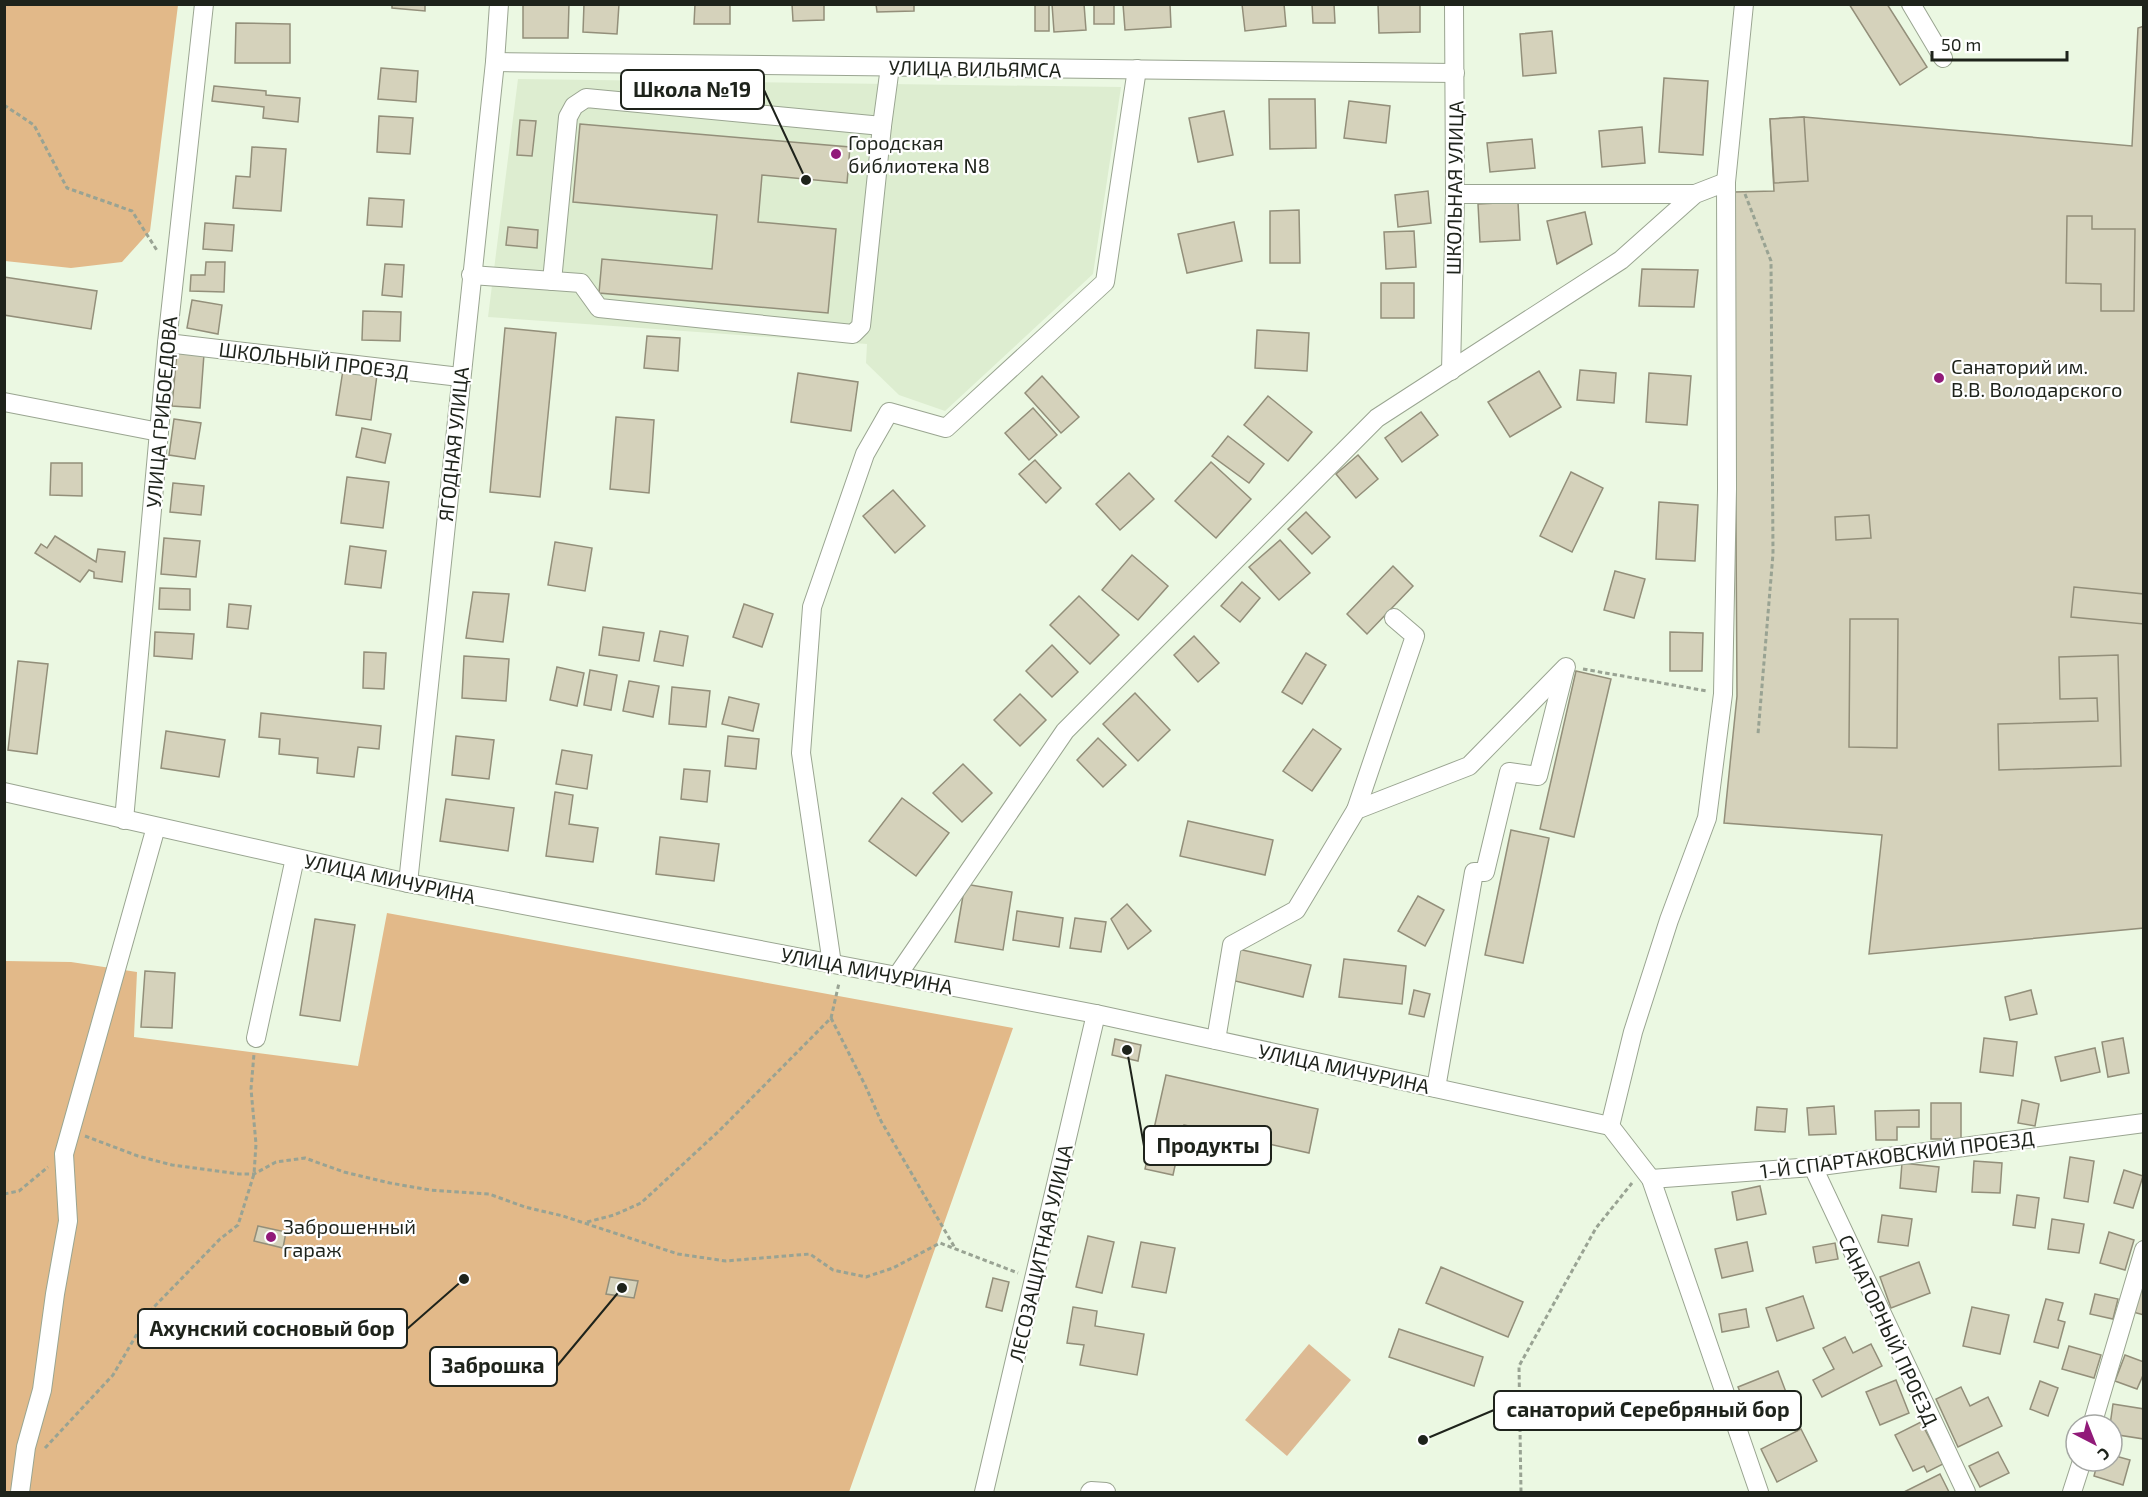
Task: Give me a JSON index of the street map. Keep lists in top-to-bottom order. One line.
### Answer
{"streets":{"street":["УЛИЦА ВИЛЬЯМСА","ШКОЛЬНАЯ УЛИЦА","ШКОЛЬНЫЙ ПРОЕЗД","УЛИЦА ГРИБОЕДОВА","ЯГОДНАЯ УЛИЦА","УЛИЦА МИЧУРИНА","1-Й СПАРТАКОВСКИЙ ПРОЕЗД","ЛЕСОЗАЩИТНАЯ УЛИЦА","САНАТОРНЫЙ ПРОЕЗД"]},"crossings":[["УЛИЦА ВИЛЬЯМСА","ШКОЛЬНАЯ УЛИЦА"],["УЛИЦА ВИЛЬЯМСА","ЯГОДНАЯ УЛИЦА"],["ШКОЛЬНЫЙ ПРОЕЗД","УЛИЦА ГРИБОЕДОВА"],["ШКОЛЬНЫЙ ПРОЕЗД","ЯГОДНАЯ УЛИЦА"],["УЛИЦА ГРИБОЕДОВА","УЛИЦА МИЧУРИНА"],["ЯГОДНАЯ УЛИЦА","УЛИЦА МИЧУРИНА"],["УЛИЦА МИЧУРИНА","ЛЕСОЗАЩИТНАЯ УЛИЦА"],["1-Й СПАРТАКОВСКИЙ ПРОЕЗД","САНАТОРНЫЙ ПРОЕЗД"]],"places":["Городская библиотека N8","Школа №19","Санаторий им. В.В. Володарского","Продукты","Заброшенный гараж","Ахунский сосновый бор","Заброшка","санаторий Серебряный бор"],"scale_bar":"50 m","north":"bottom right"}
